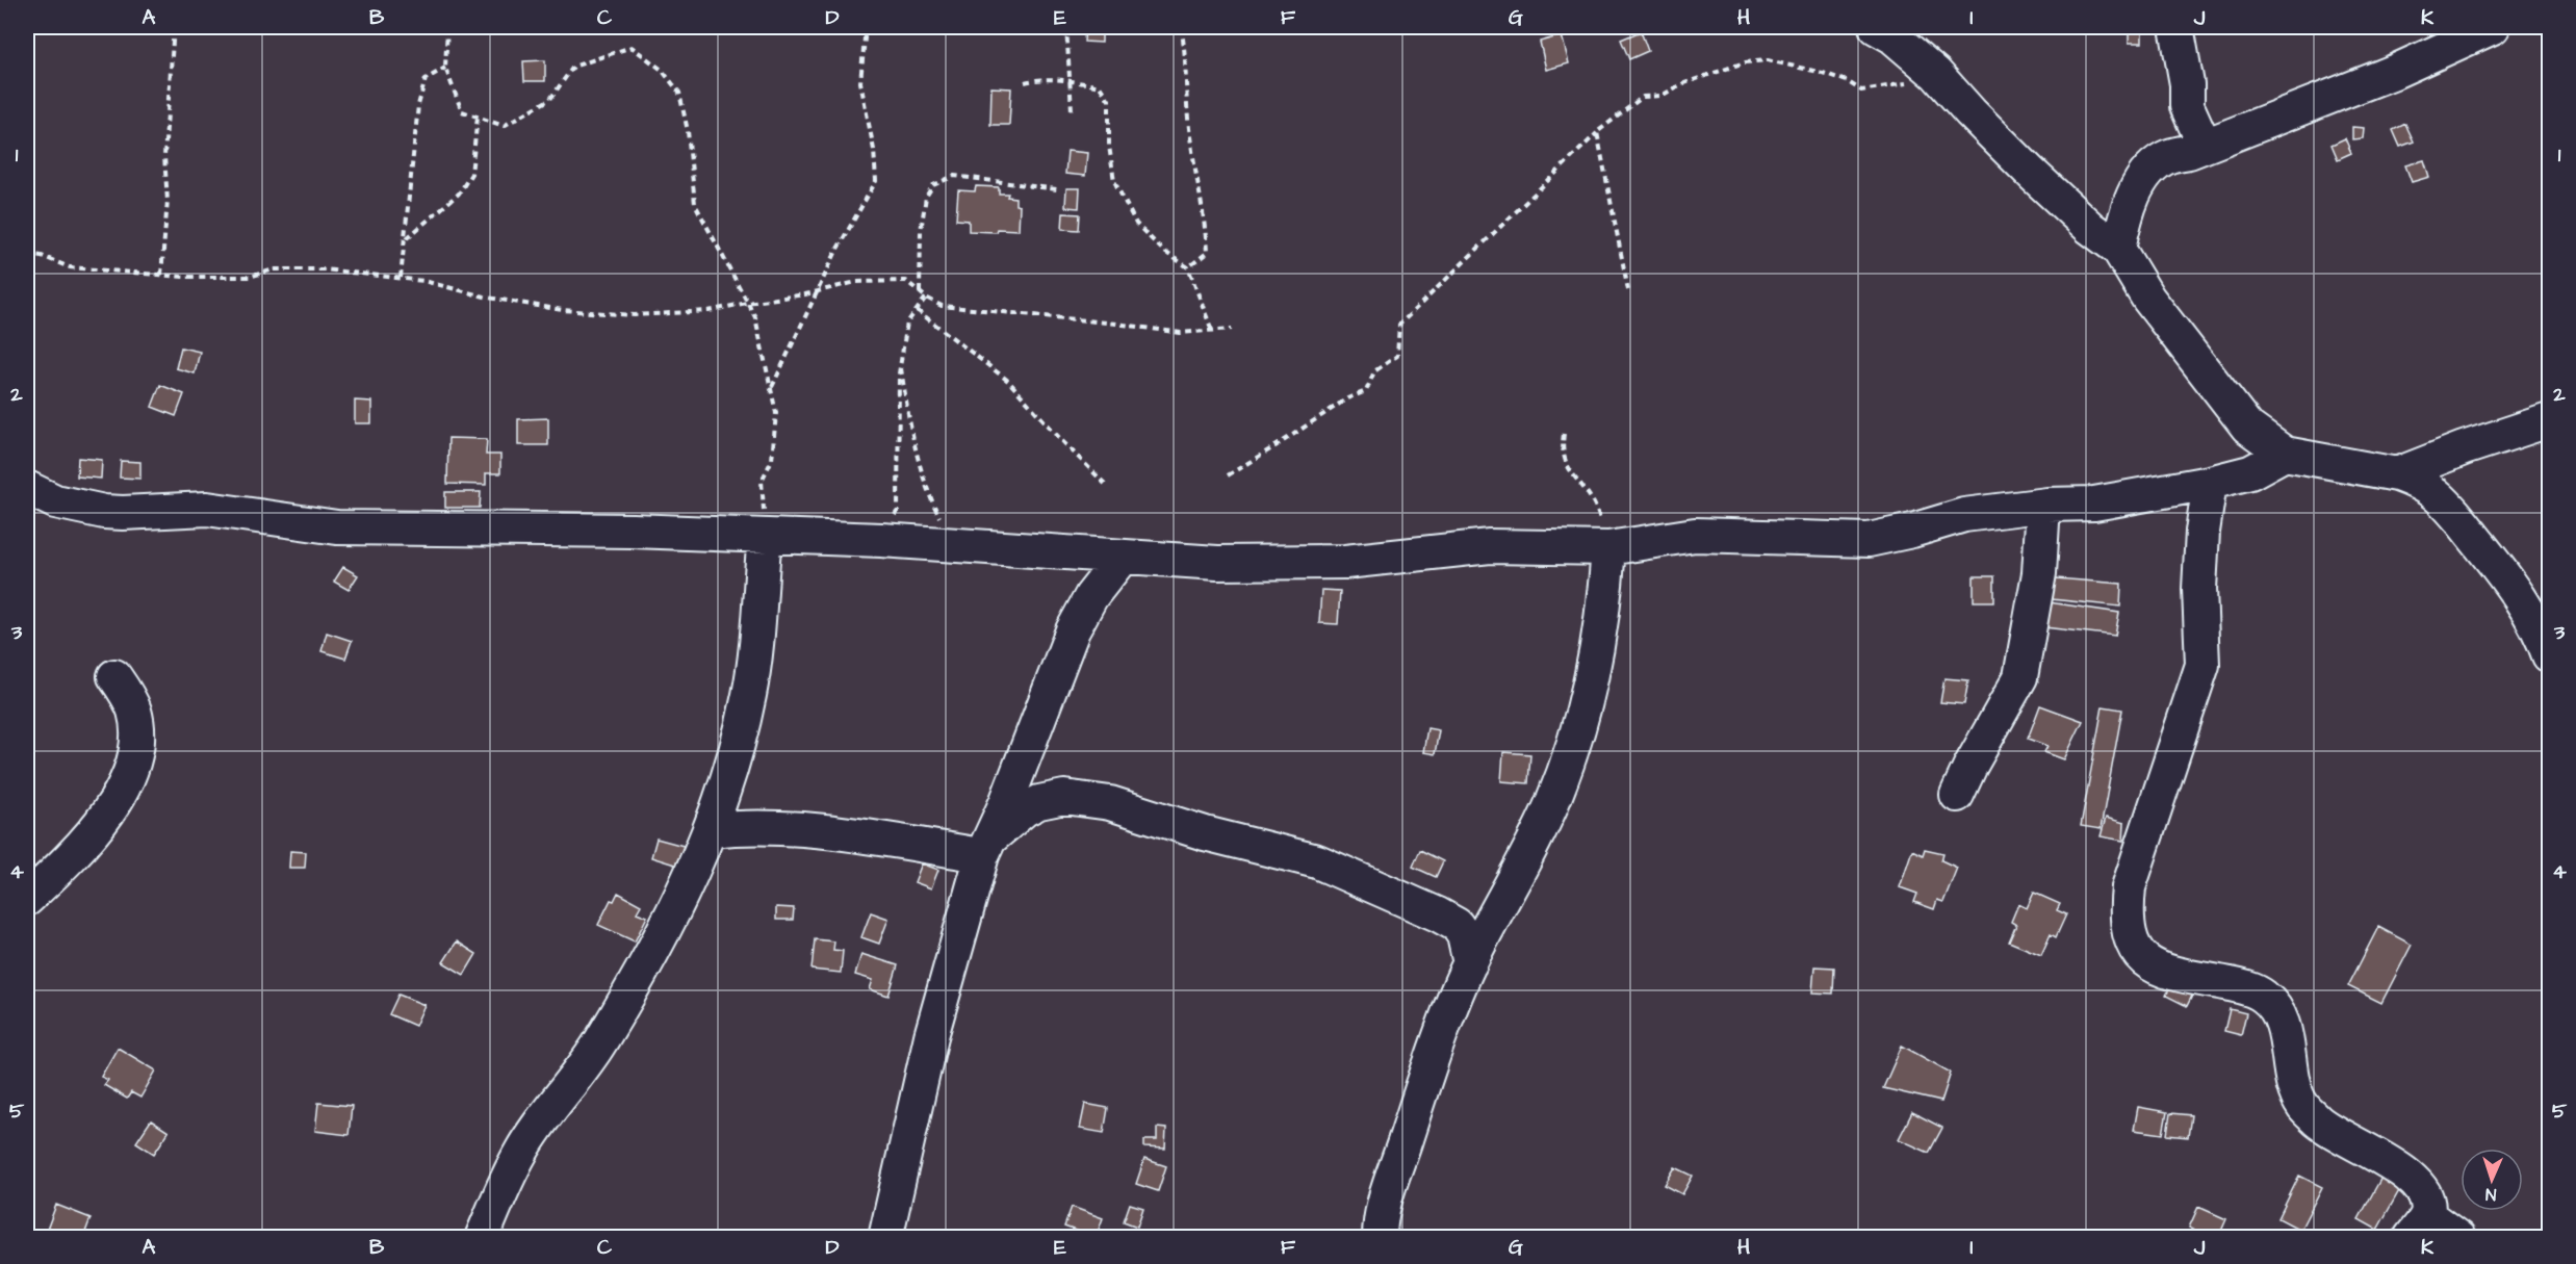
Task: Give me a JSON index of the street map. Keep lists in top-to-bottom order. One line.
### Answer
{"north":"bottom","grid":{"columns":["A","B","C","D","E","F","G","H","I","J","K"],"rows":["1","2","3","4","5"]}}
